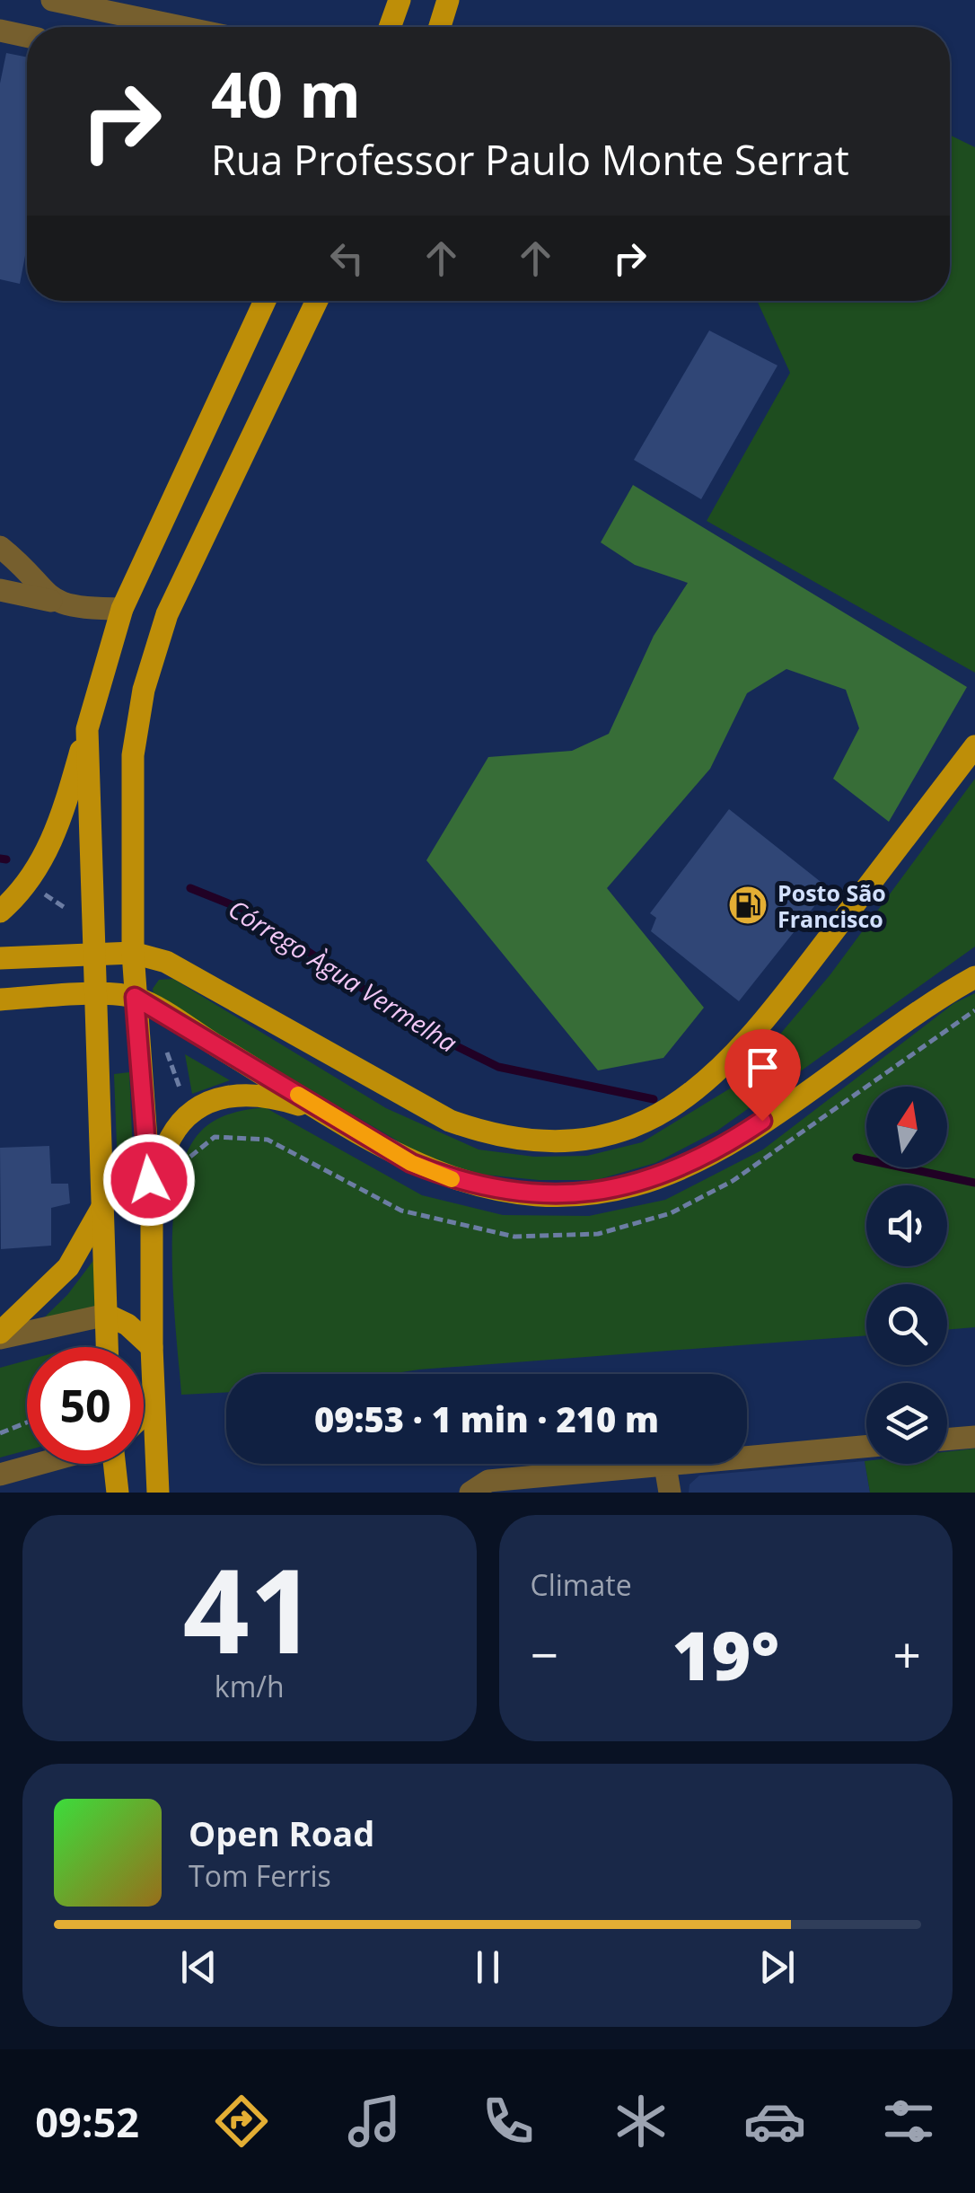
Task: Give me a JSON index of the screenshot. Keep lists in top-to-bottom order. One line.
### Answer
{"water":["Córrego Àgua Vermelha"],"places":{"fuel station":["Posto São Francisco"]},"north":"top","page":{"turn":["40 m","Rua Professor Paulo Monte Serrat"],"limit":"50","trip":"09:53 · 1 min · 210 m","tile":[["41","km/h"],"Climate"],"heat":["−","19°","+"],"song":["Open Road","Tom Ferris"],"tabs":"09:52"}}
